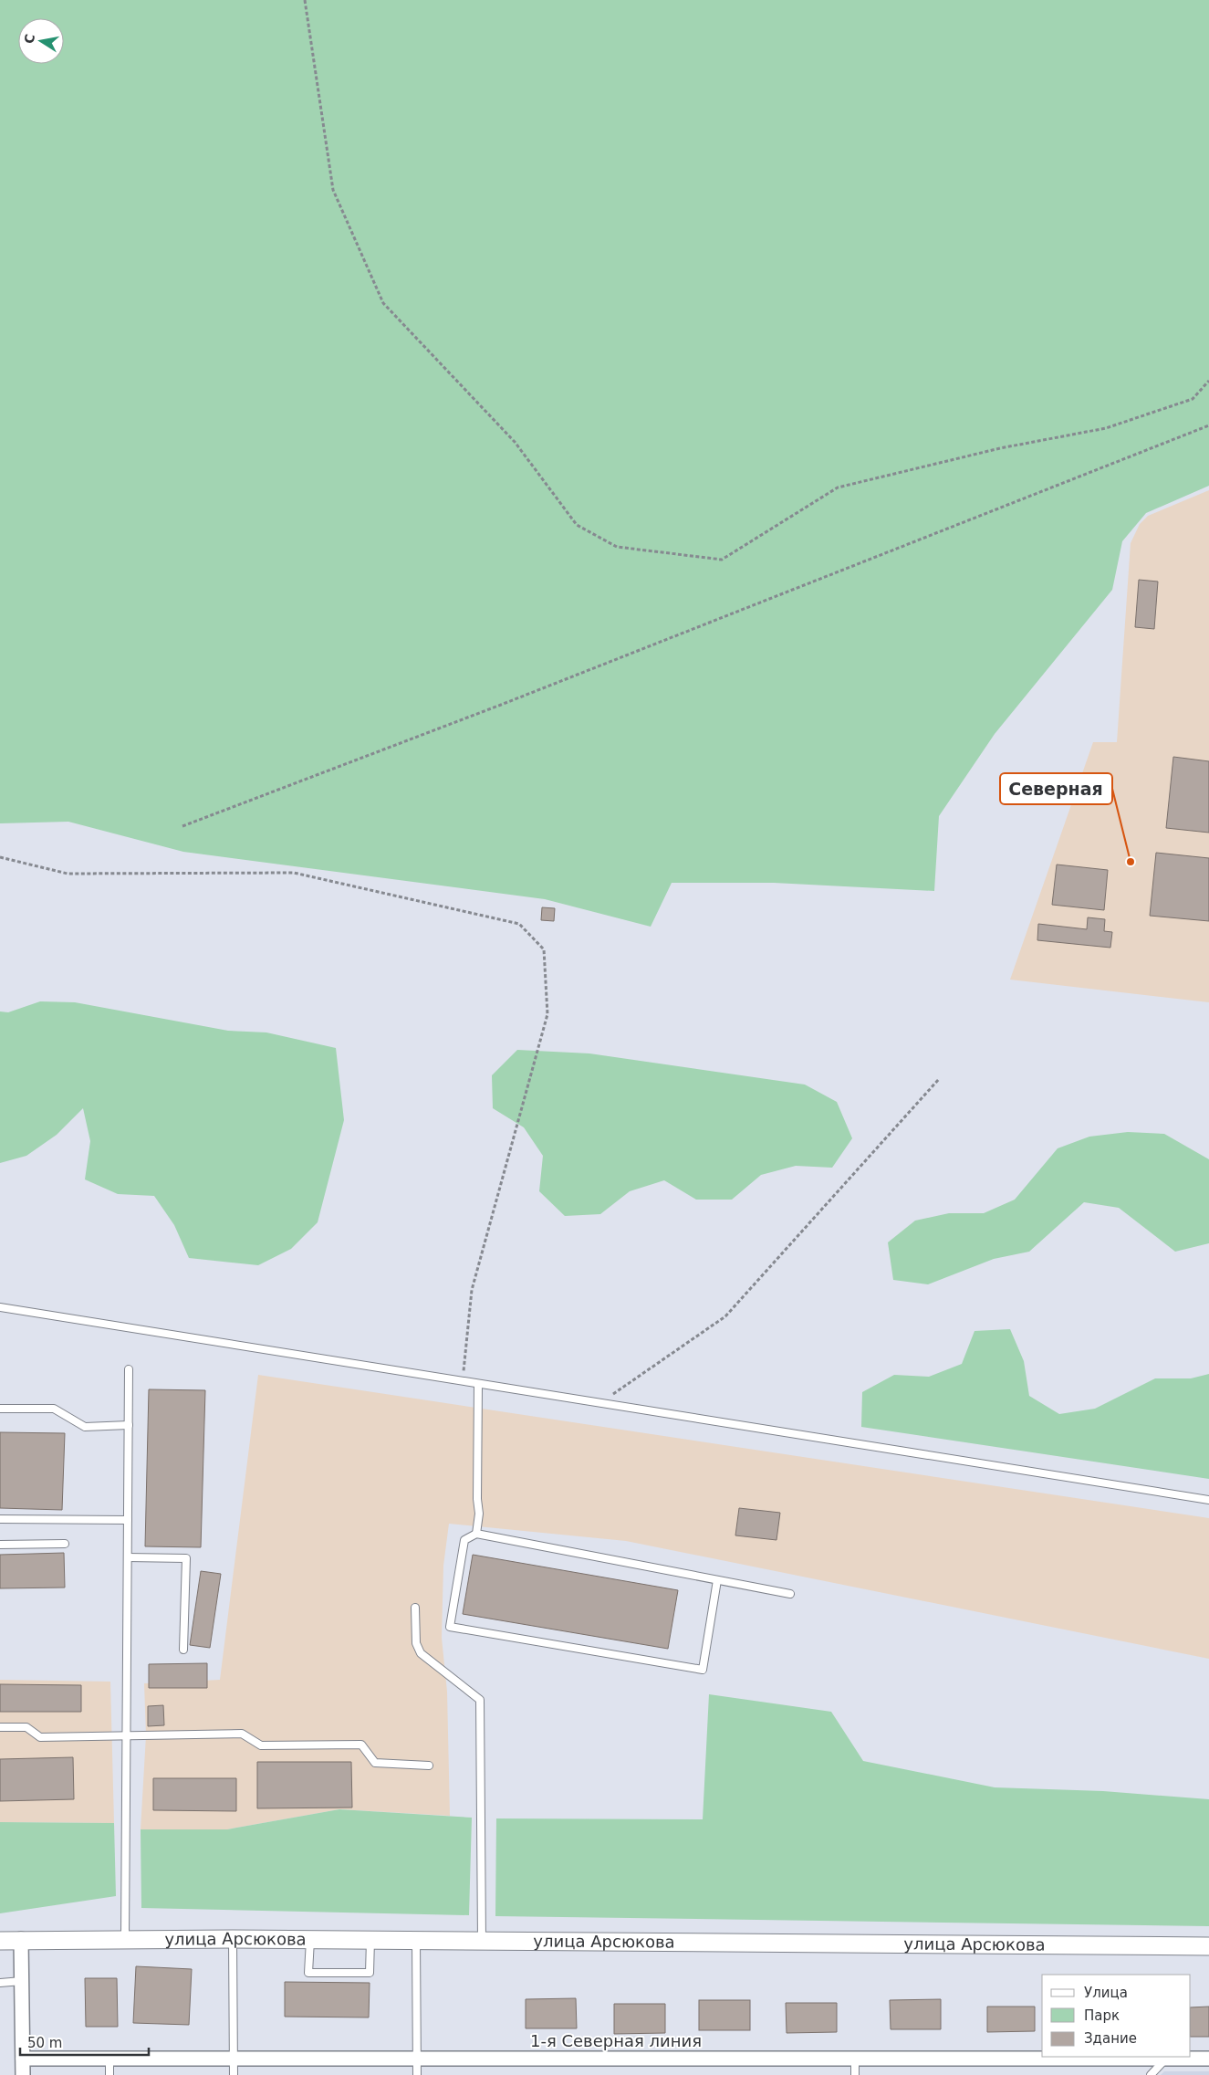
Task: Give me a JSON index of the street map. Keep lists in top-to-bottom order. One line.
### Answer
{"streets":{"street":["улица Арсюкова","1-я Северная линия"]},"places":["Северная"],"legend":["Улица","Парк","Здание"],"scale_bar":"50 m","north":"left"}
